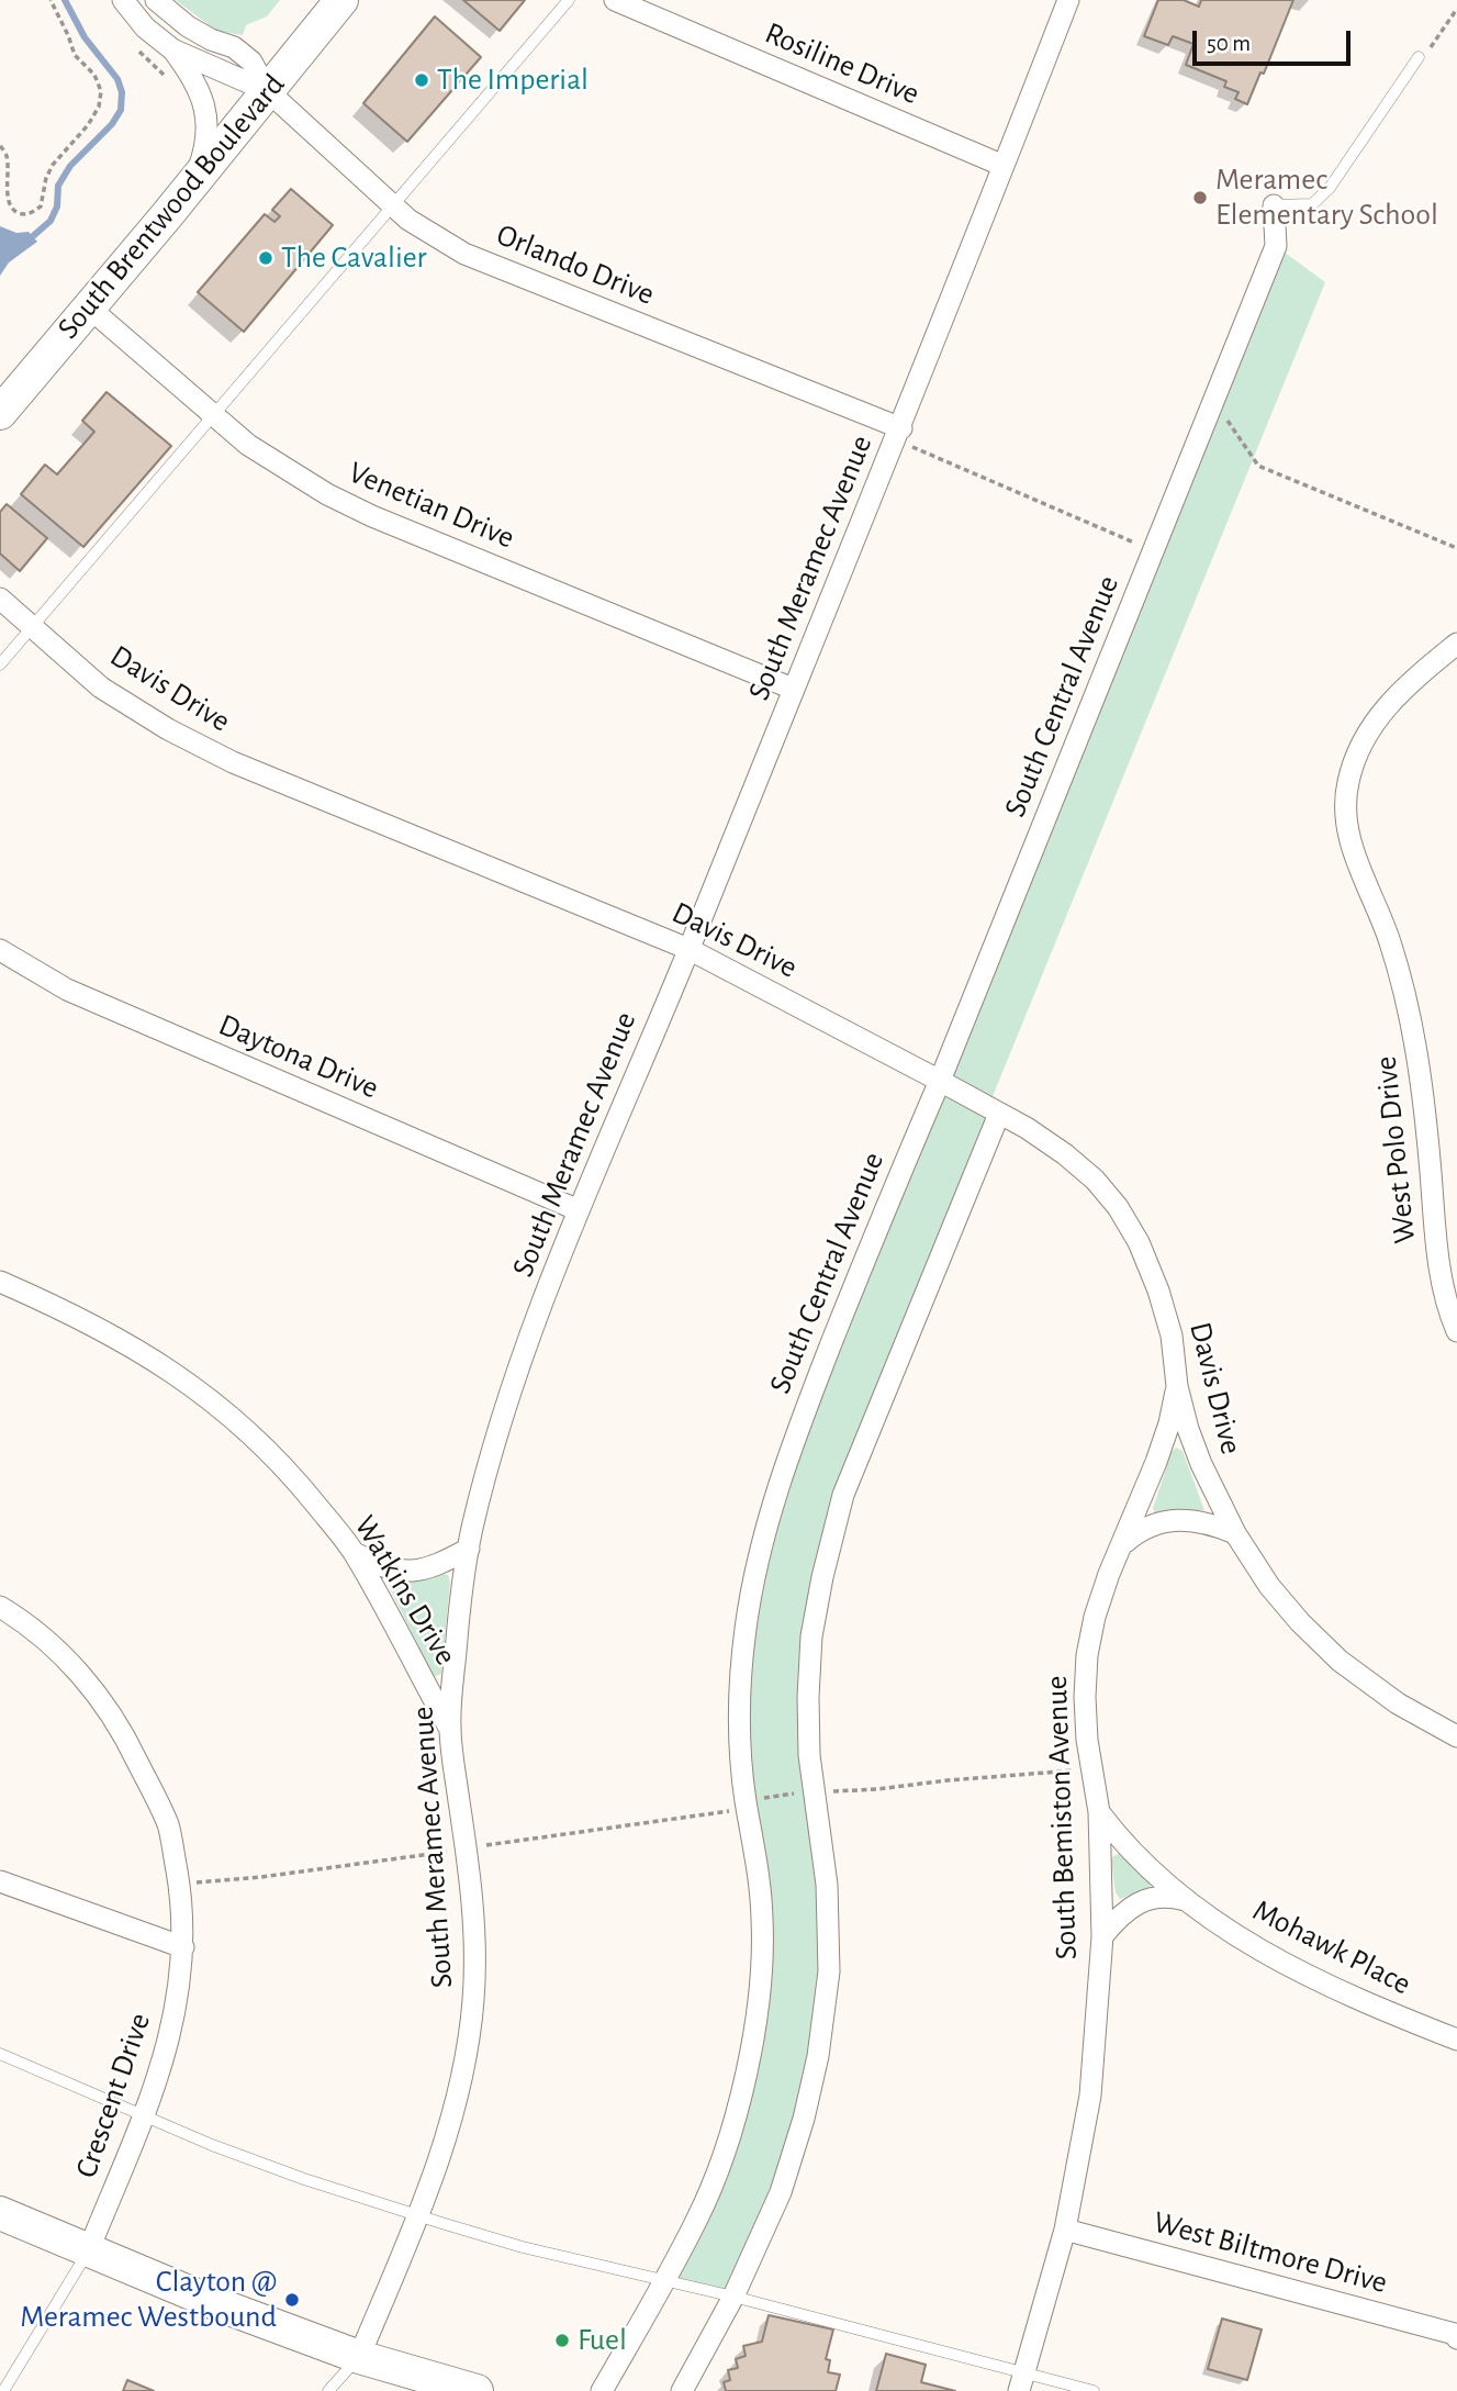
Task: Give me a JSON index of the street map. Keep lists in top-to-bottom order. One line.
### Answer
{"streets":{"main road":["South Brentwood Boulevard"],"street":["Rosiline Drive","Orlando Drive","Venetian Drive","South Meramec Avenue","Davis Drive","South Central Avenue","Daytona Drive","West Polo Drive","Watkins Drive","South Bemiston Avenue","Mohawk Place","Crescent Drive","West Biltmore Drive"]},"crossings":[["Rosiline Drive","South Meramec Avenue"],["South Brentwood Boulevard","Orlando Drive"],["South Brentwood Boulevard","Venetian Drive"],["Orlando Drive","South Meramec Avenue"],["Venetian Drive","South Meramec Avenue"],["South Meramec Avenue","Davis Drive"],["South Meramec Avenue","Daytona Drive"],["South Meramec Avenue","Watkins Drive"],["Davis Drive","South Central Avenue"],["Davis Drive","South Bemiston Avenue"],["South Bemiston Avenue","Mohawk Place"],["South Bemiston Avenue","West Biltmore Drive"]],"places":["The Imperial","Meramec Elementary School","The Cavalier","Clayton @ Meramec Westbound","Fuel"],"scale_bar":"50 m"}
